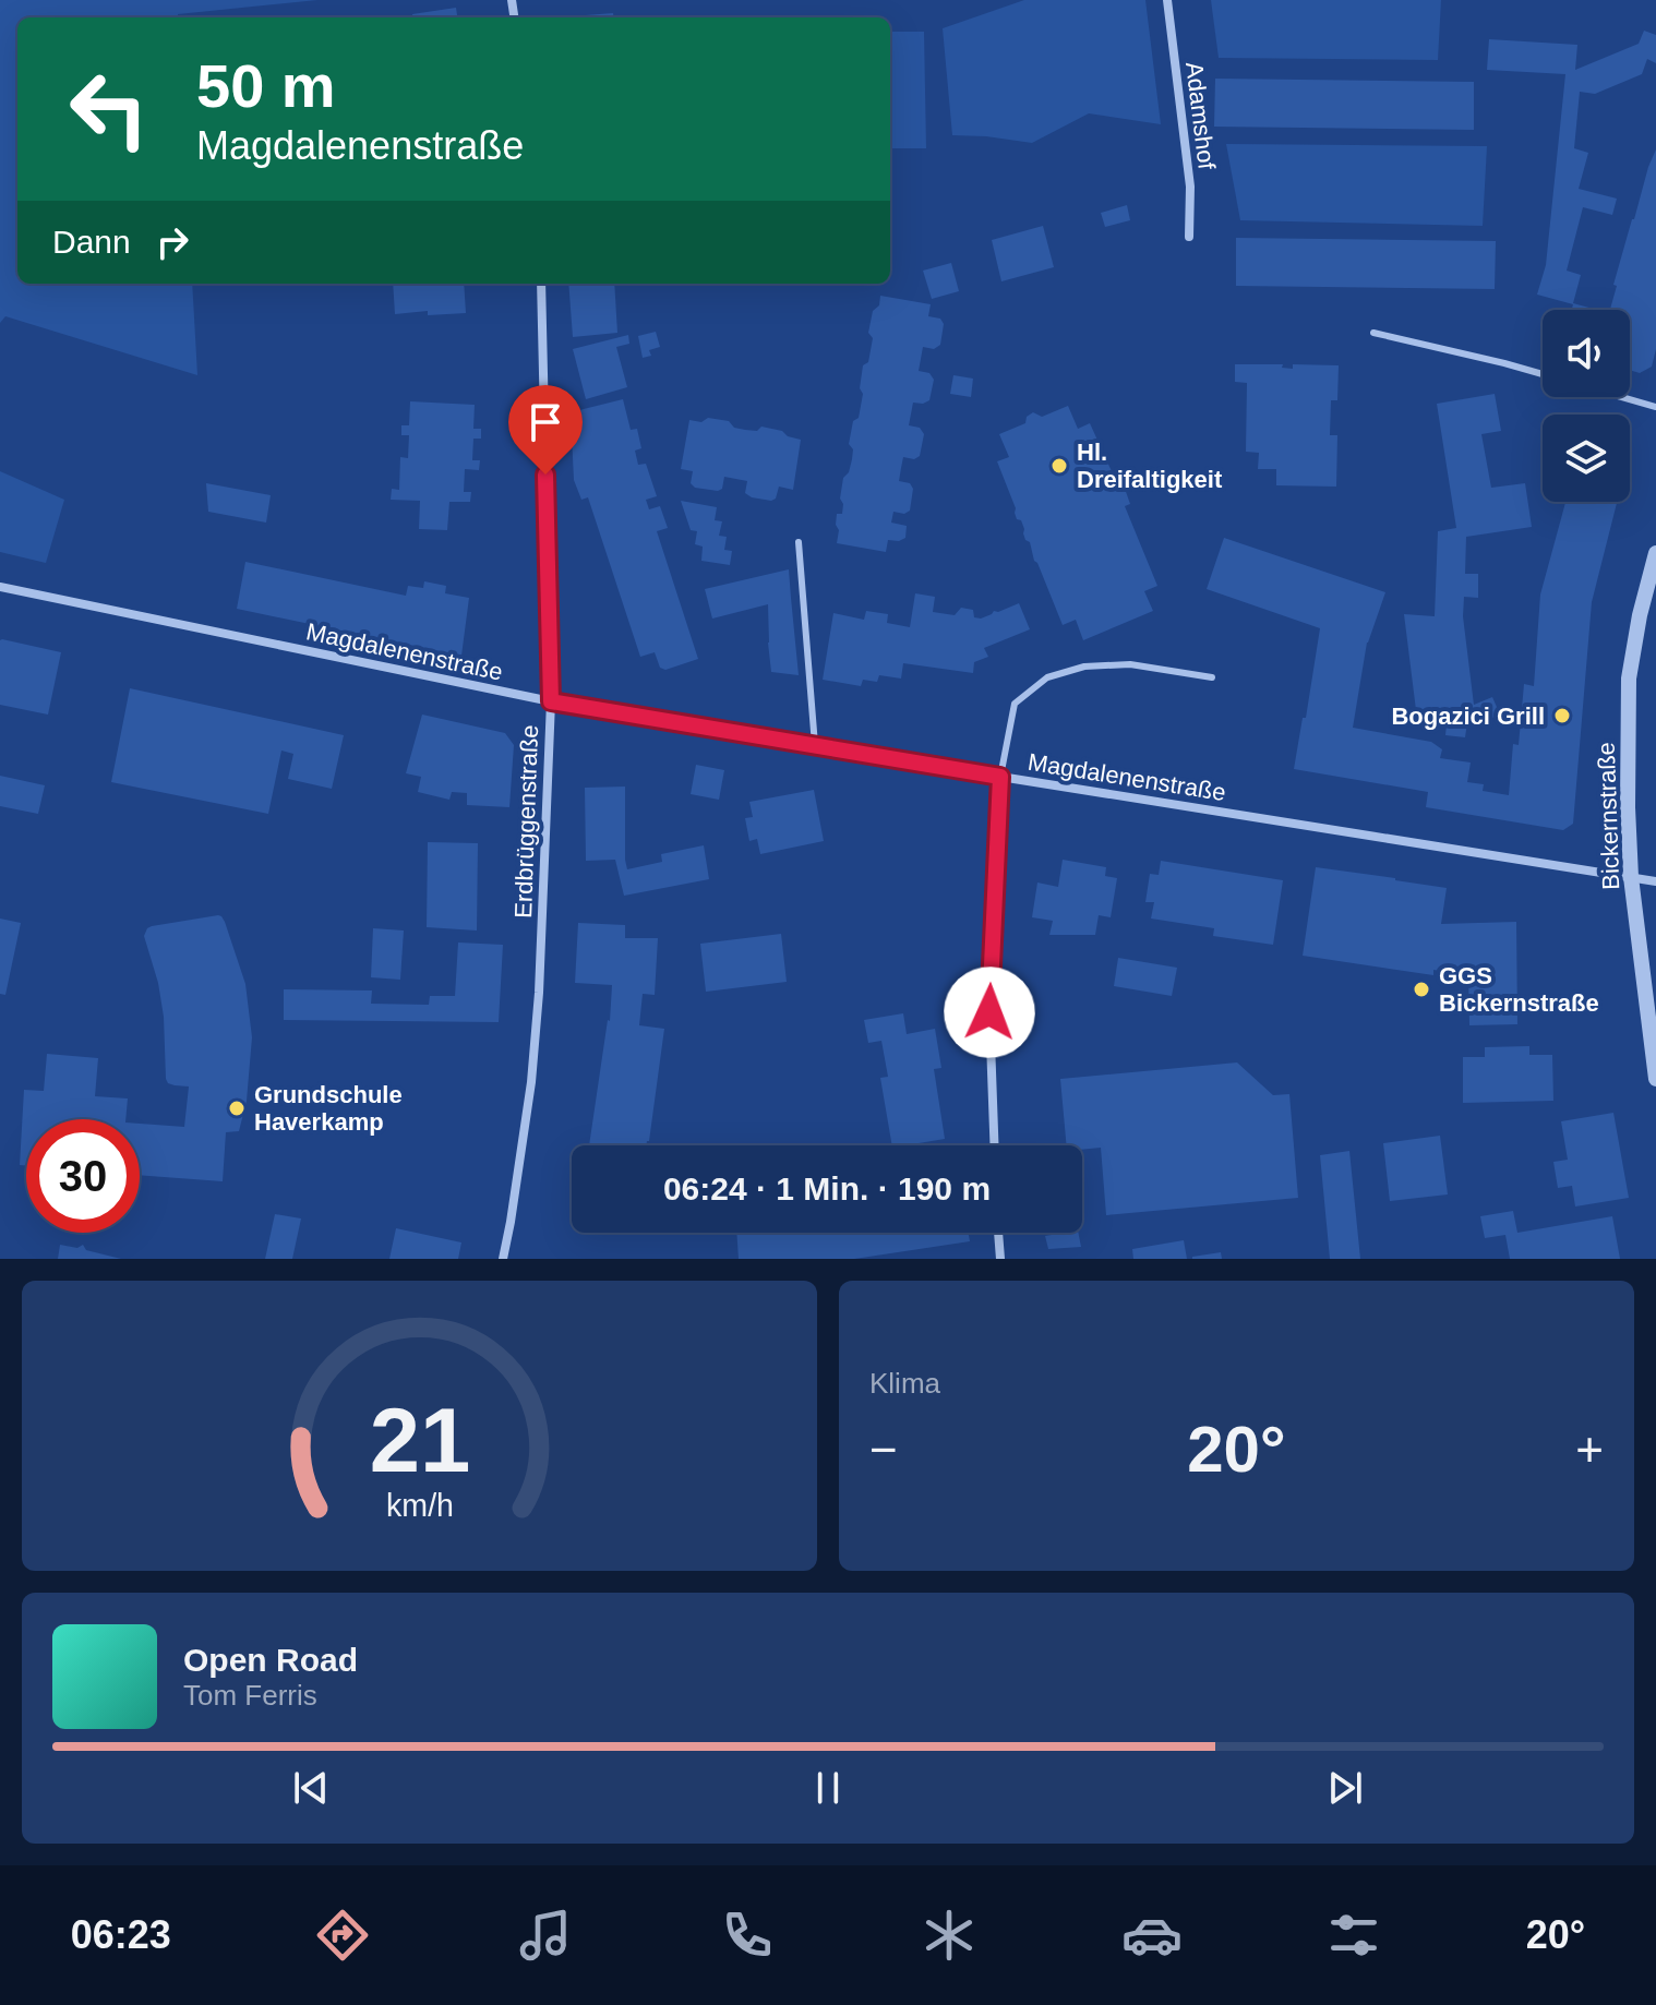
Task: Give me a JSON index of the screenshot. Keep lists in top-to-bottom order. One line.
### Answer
{"streets":{"street":["Adamshof","Magdalenenstraße","Bickernstraße","Erdbrüggenstraße"]},"crossings":[["Magdalenenstraße","Bickernstraße"],["Magdalenenstraße","Erdbrüggenstraße"]],"places":["Hl. Dreifaltigkeit","Bogazici Grill","GGS Bickernstraße","Grundschule Haverkamp"],"page":{"turn":["50 m","Magdalenenstraße"],"then":"Dann","limit":"30","trip":"06:24 · 1 Min. · 190 m","tile":"Klima","heat":["−","20°","+"],"song":["Open Road","Tom Ferris"],"tabs":["06:23","20°"],"gauge":["21","km/h"]}}
